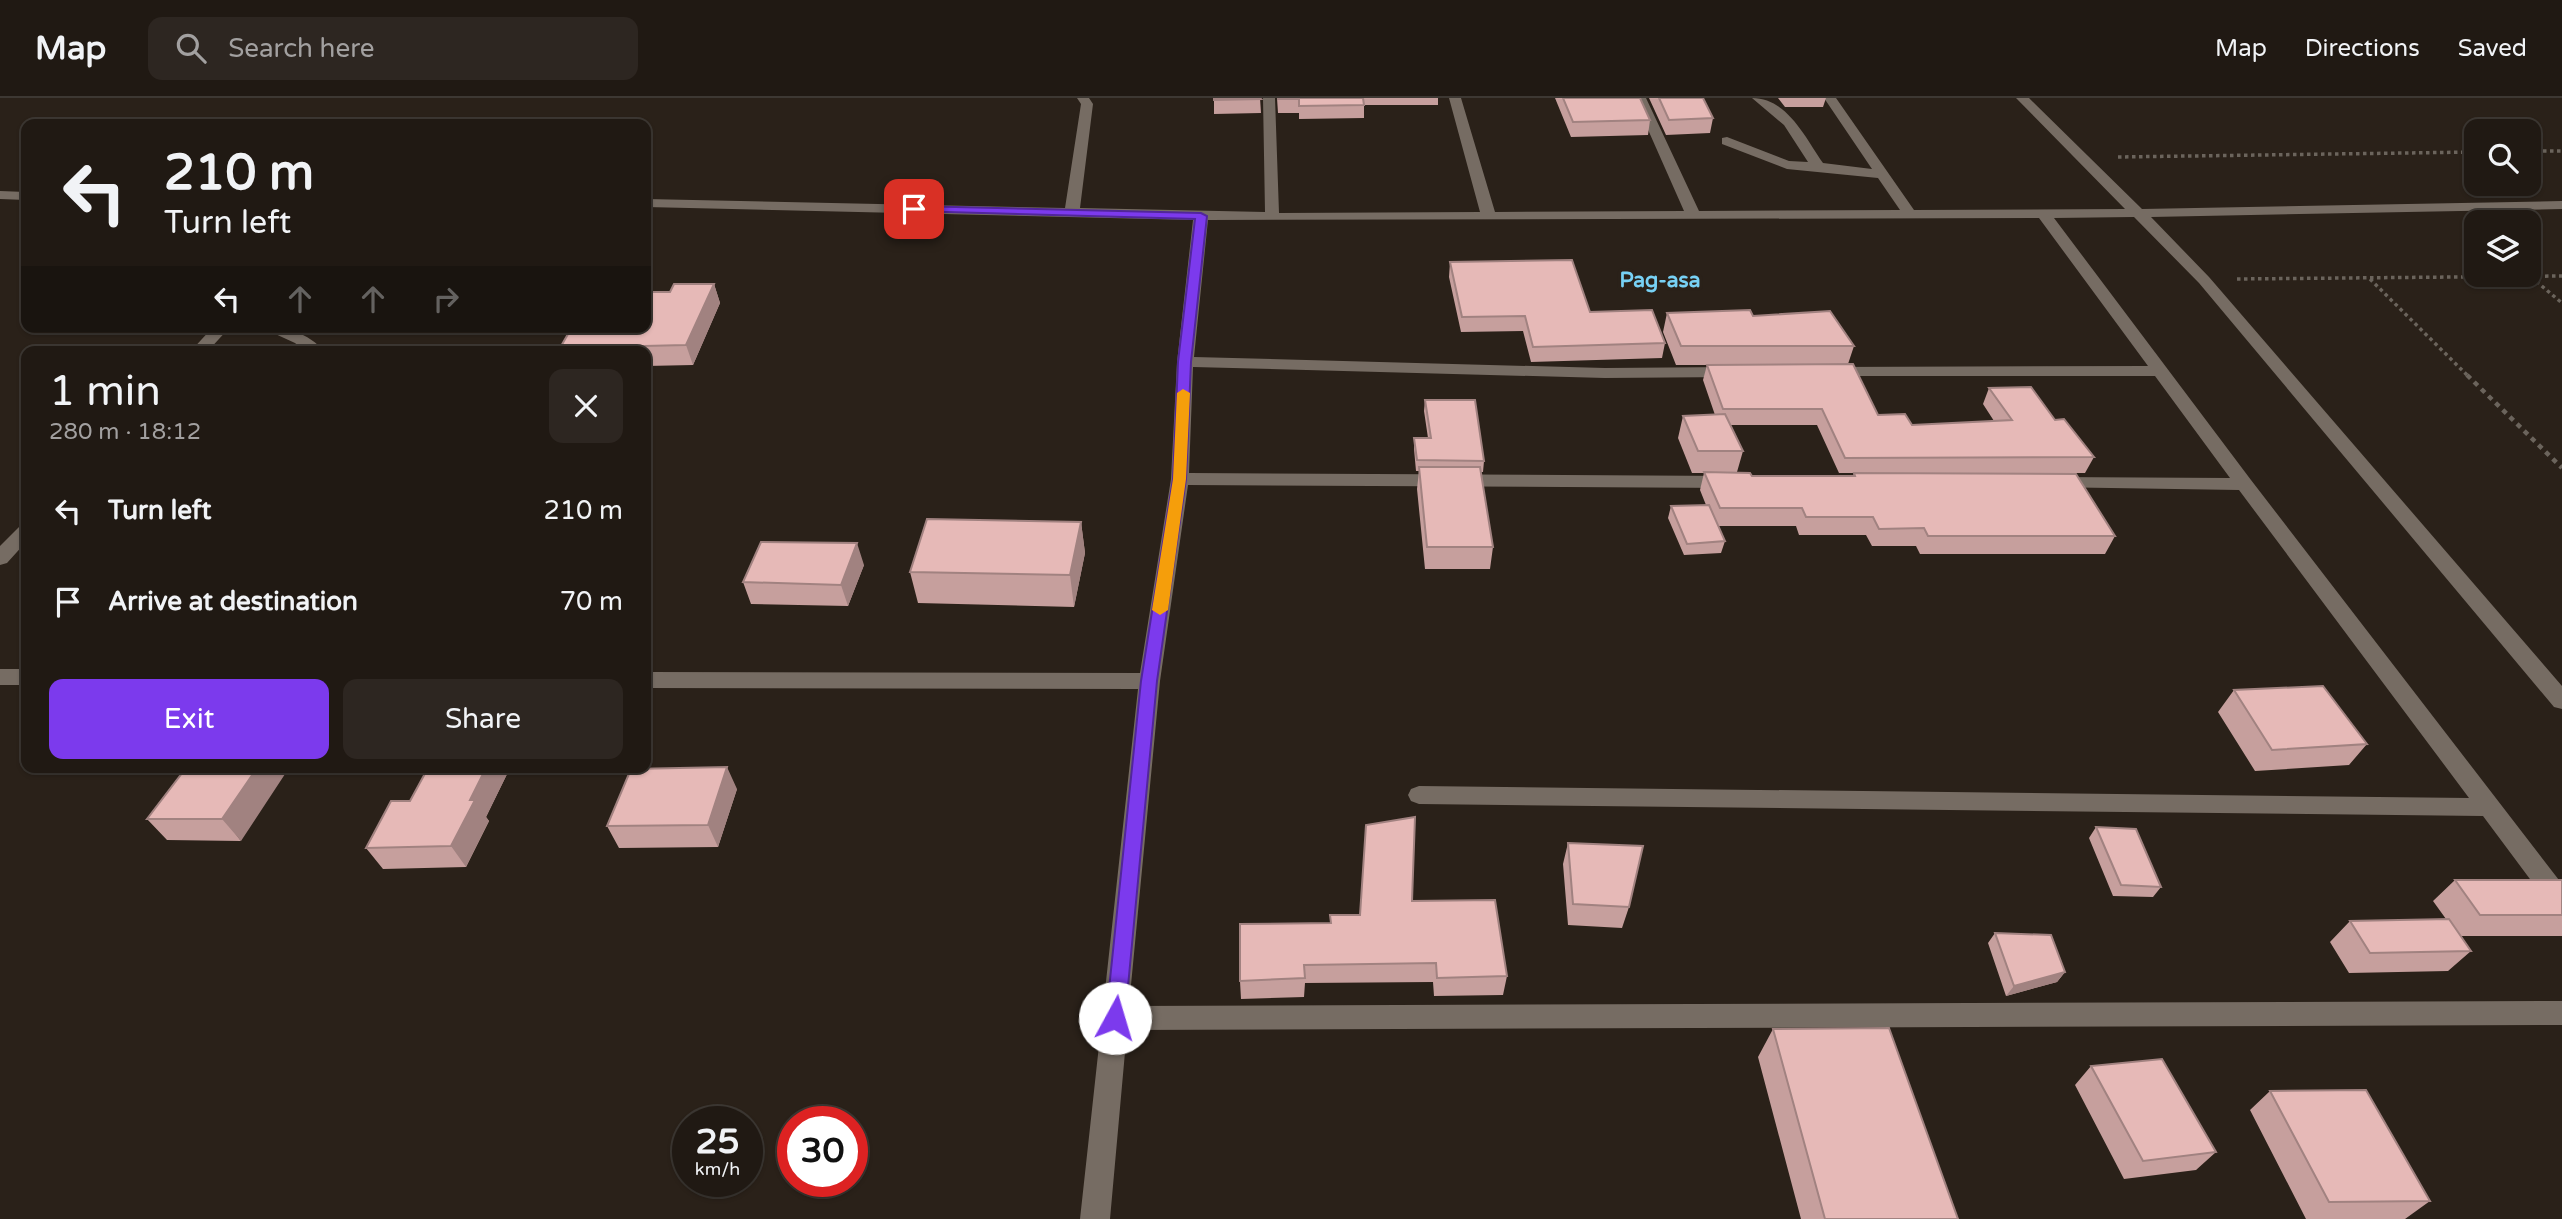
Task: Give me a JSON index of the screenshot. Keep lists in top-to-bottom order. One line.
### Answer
{"districts":["Pag-asa"],"page":{"header":"Map","search":"Search here","nav":["Map","Directions","Saved"],"turn":["210 m","Turn left"],"heading":["1 min","280 m · 18:12"],"list":[{"name":"Turn left","value":"210 m"},{"name":"Arrive at destination","value":"70 m"}],"buttons":["Exit","Share"],"speed":"25 km/h","limit":"30"}}
